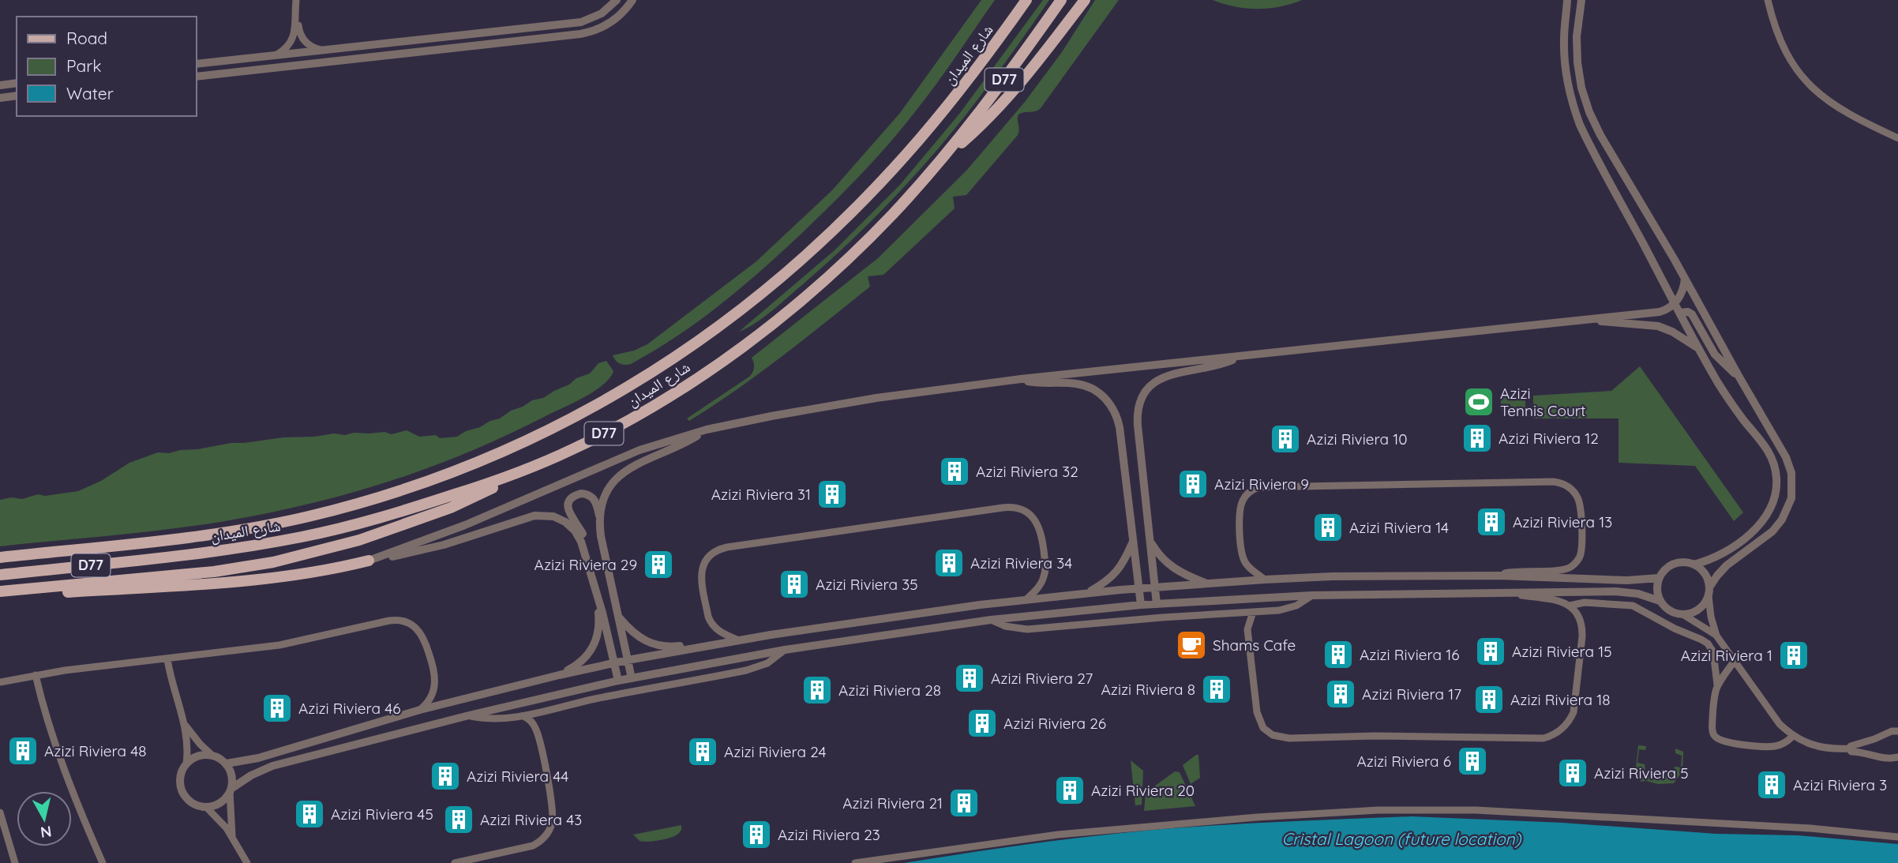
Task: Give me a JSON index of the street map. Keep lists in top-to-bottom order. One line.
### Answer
{"streets":{"main road":["شارع الميدان","D77"]},"water":["Cristal Lagoon (future location)"],"places":{"sports":["Azizi Tennis Court"],"building":["Azizi Riviera 12","Azizi Riviera 10","Azizi Riviera 32","Azizi Riviera 9","Azizi Riviera 31","Azizi Riviera 13","Azizi Riviera 14","Azizi Riviera 34","Azizi Riviera 29","Azizi Riviera 35","Azizi Riviera 15","Azizi Riviera 16","Azizi Riviera 1","Azizi Riviera 27","Azizi Riviera 8","Azizi Riviera 28","Azizi Riviera 17","Azizi Riviera 18","Azizi Riviera 46","Azizi Riviera 26","Azizi Riviera 48","Azizi Riviera 24","Azizi Riviera 6","Azizi Riviera 5","Azizi Riviera 44","Azizi Riviera 3","Azizi Riviera 20","Azizi Riviera 21","Azizi Riviera 45","Azizi Riviera 43","Azizi Riviera 23"],"cafe":["Shams Cafe"]},"legend":["Road","Park","Water"],"north":"bottom"}
